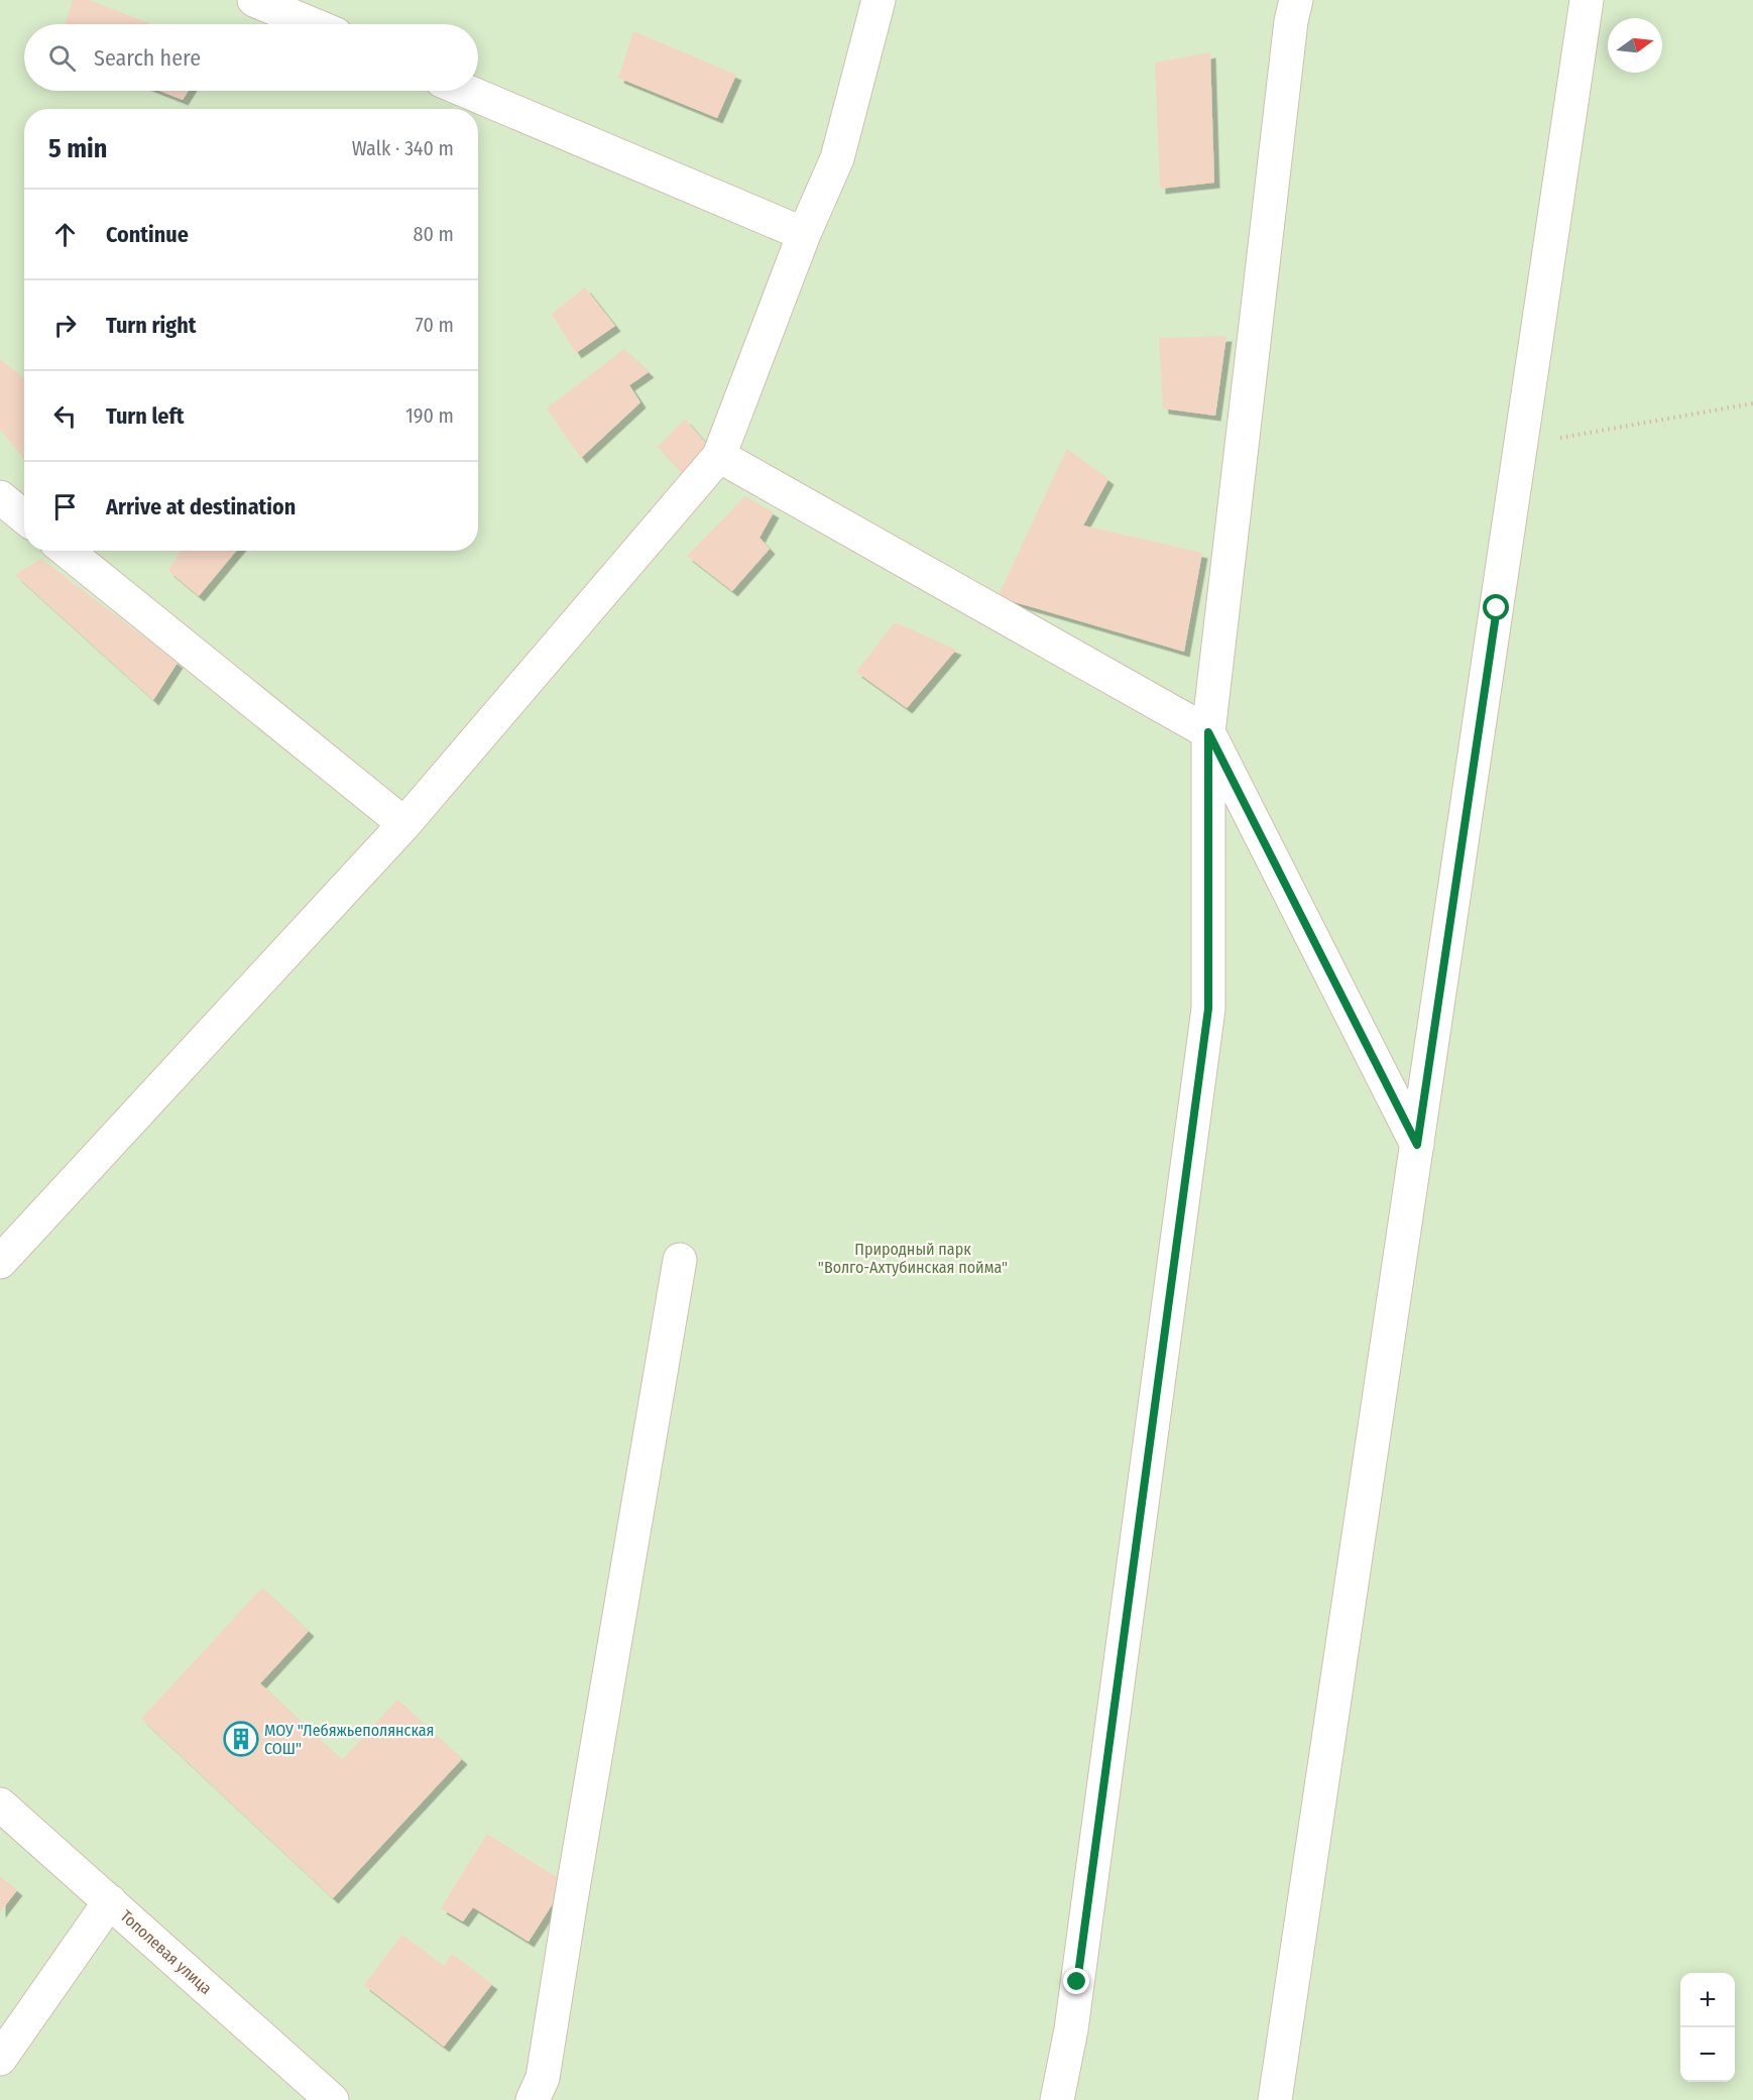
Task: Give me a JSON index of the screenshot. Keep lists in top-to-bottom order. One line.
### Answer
{"streets":{"street":["Тополевая улица"]},"parks":["Природный парк \"Волго-Ахтубинская пойма\""],"places":{"building":["МОУ \"Лебяжьеполянская СОШ\""]},"north":"right","page":{"search":"Search here","heading":["5 min","Walk · 340 m"],"list":[["Continue","80 m"],["Turn right","70 m"],["Turn left","190 m"],"Arrive at destination"],"map_buttons":["+","−"]}}
